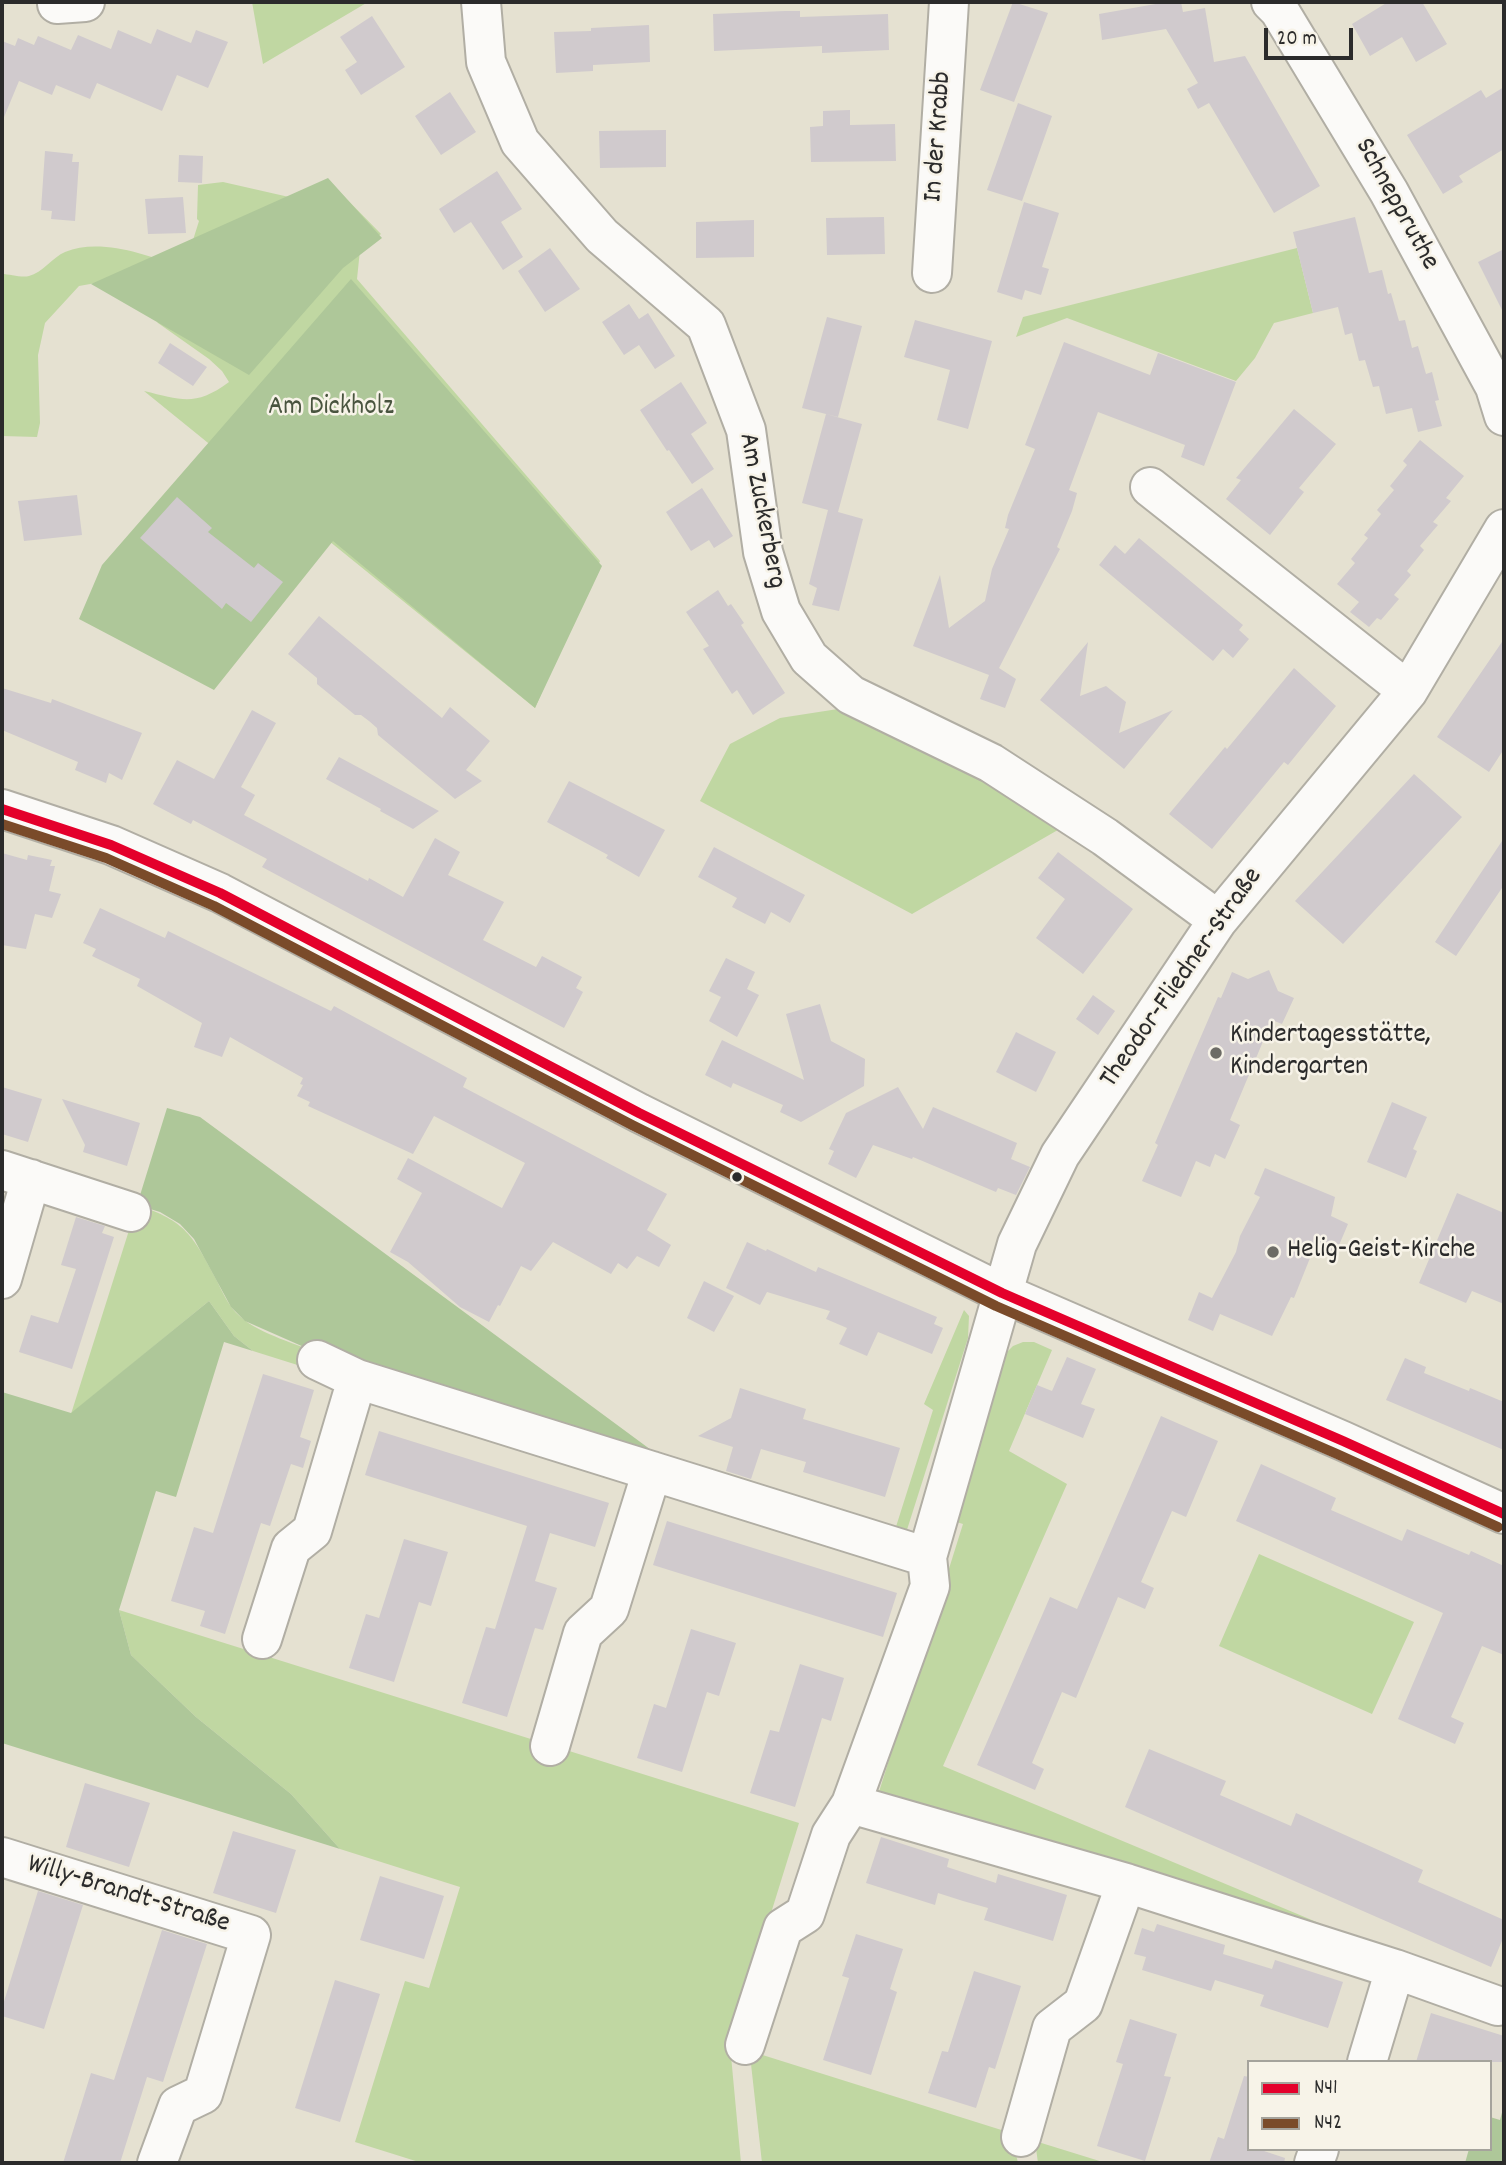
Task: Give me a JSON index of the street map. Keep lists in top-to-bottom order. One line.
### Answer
{"streets":{"street":["In der Krabb","Schneppruthe","Am Zuckerberg","Theodor-Fliedner-Straße","Willy-Brandt-Straße"]},"crossings":[["Am Zuckerberg","Theodor-Fliedner-Straße"]],"parks":["Am Dickholz"],"places":["Kindertagesstätte, Kindergarten","Helig-Geist-Kirche"],"lines":["transit line N41","transit line N42"],"legend":["N41","N42"],"scale_bar":"20 m"}
